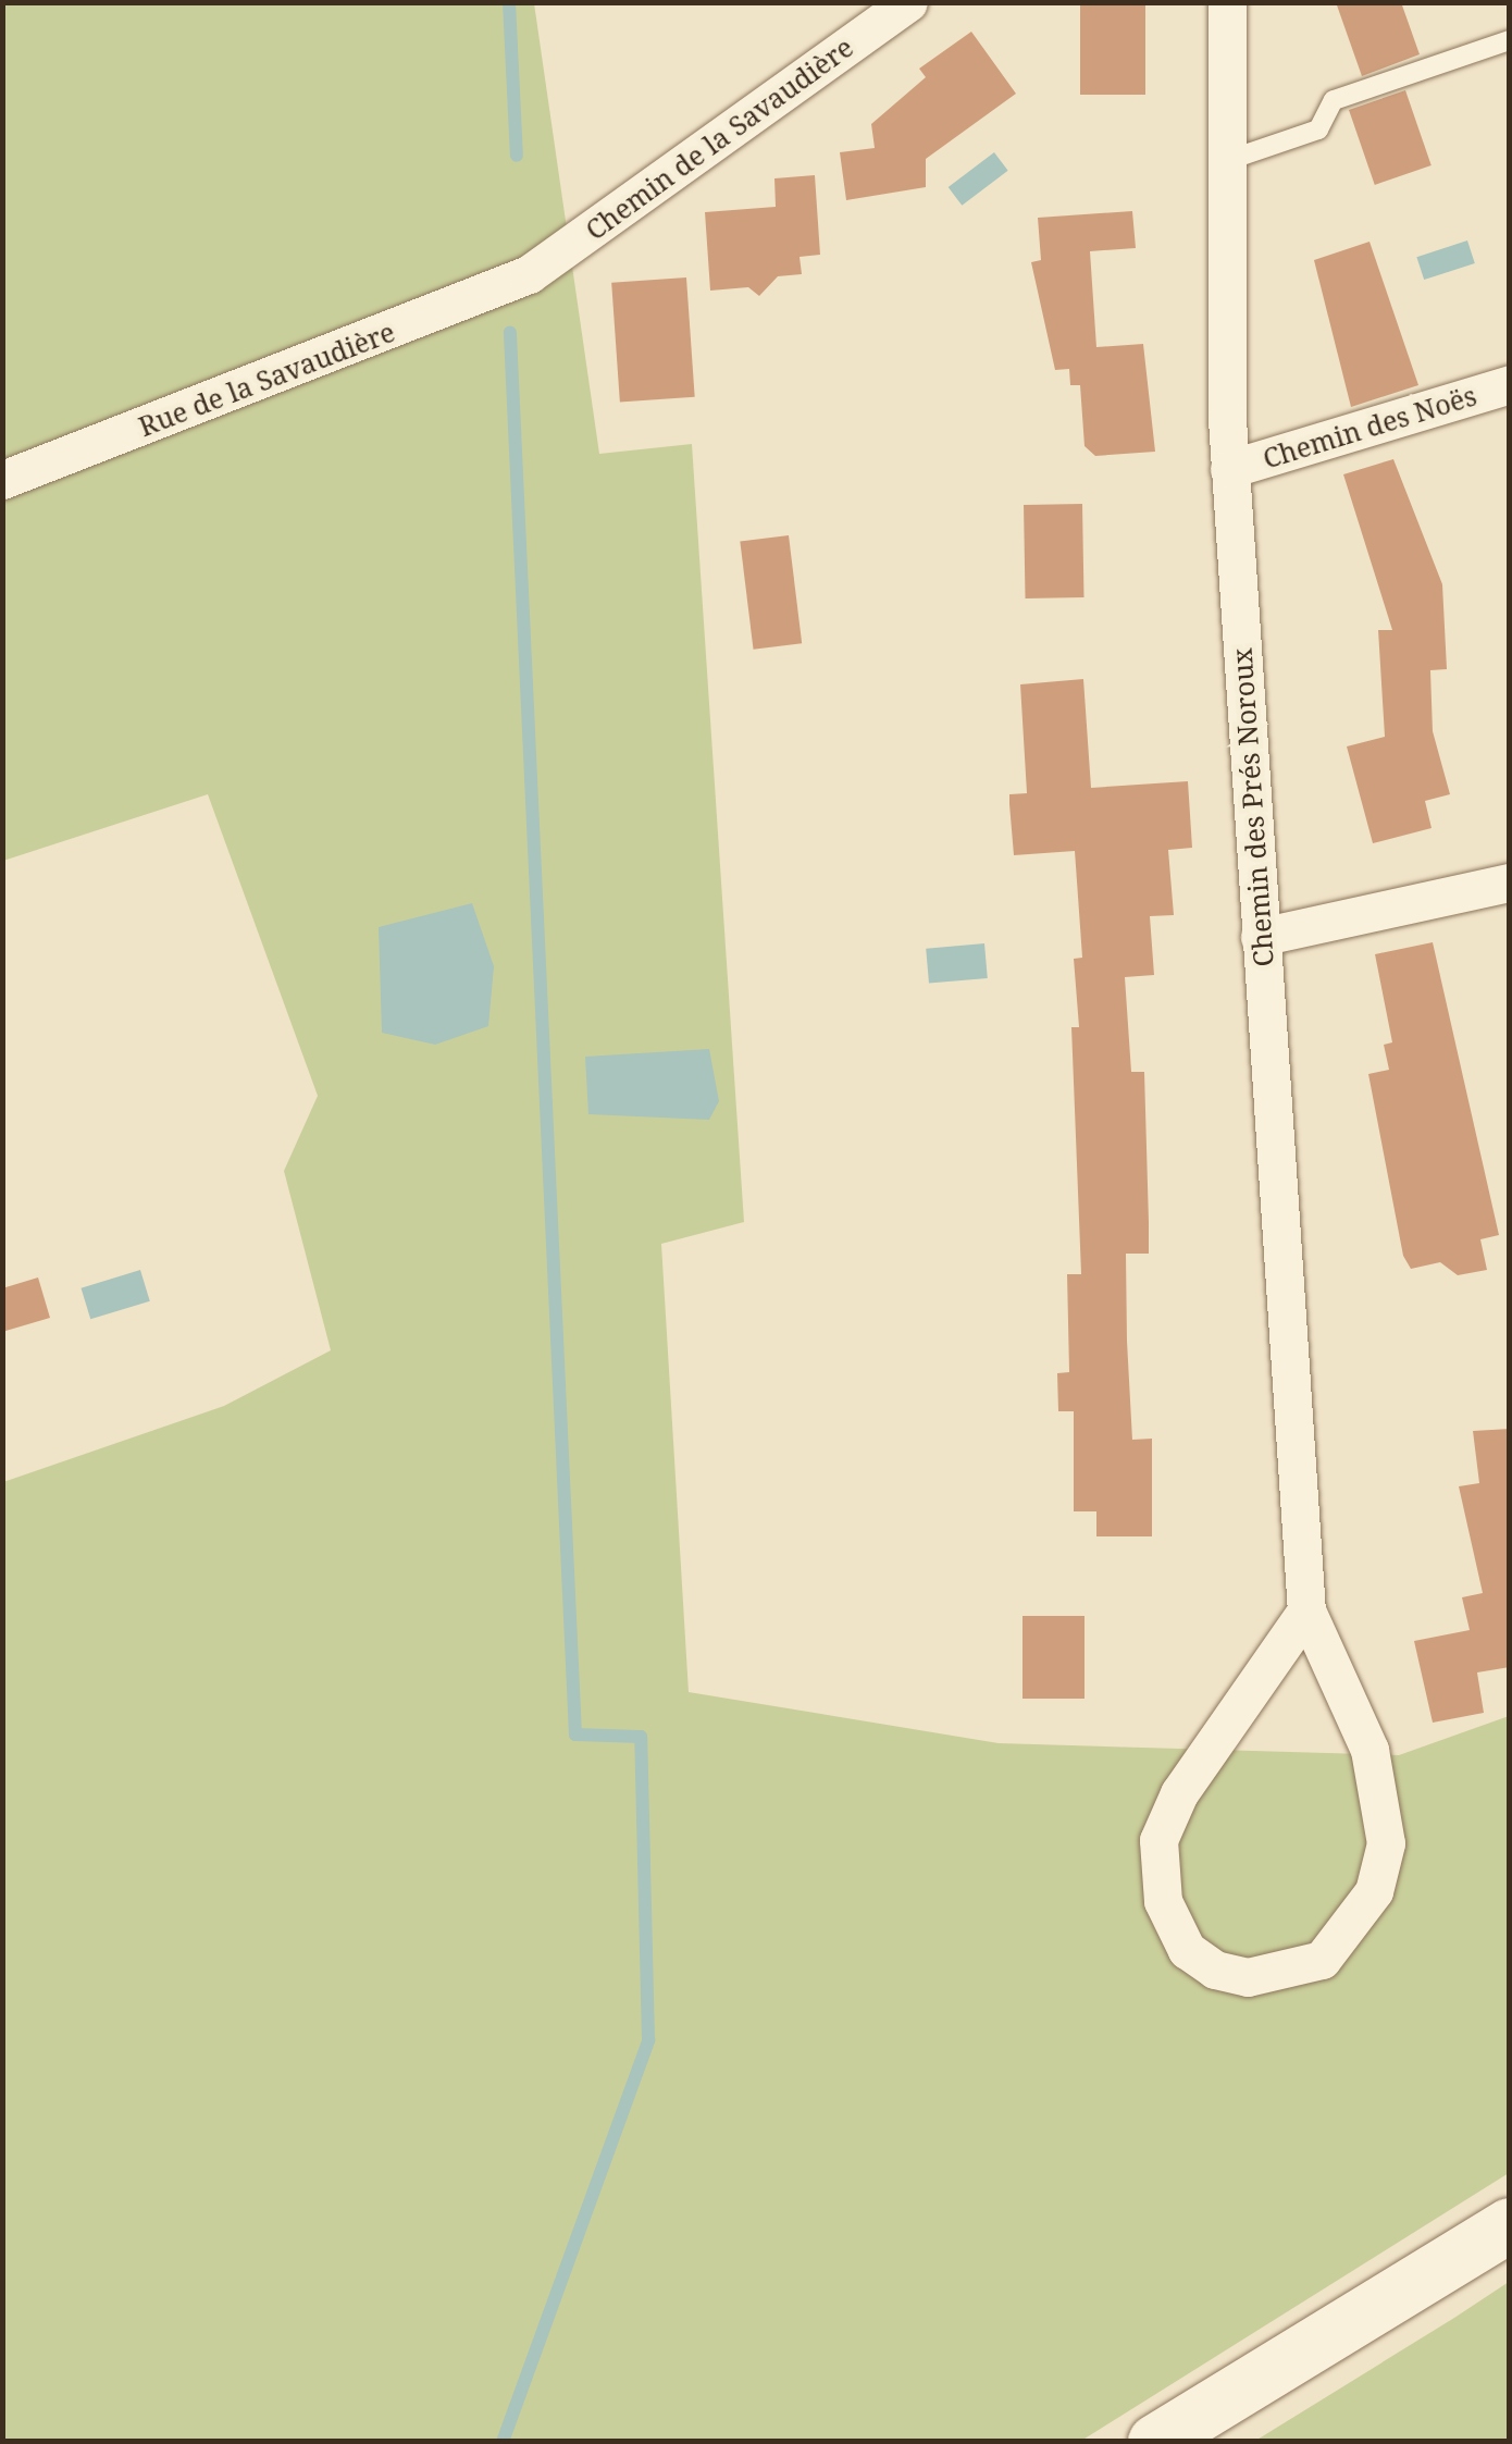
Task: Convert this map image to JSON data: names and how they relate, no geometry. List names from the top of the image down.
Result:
{
  "streets": {
    "street": [
      "Chemin de la Savaudière",
      "Rue de la Savaudière",
      "Chemin des Noës",
      "Chemin des Prés Noroux"
    ]
  },
  "crossings": [
    ["Chemin de la Savaudière", "Rue de la Savaudière"],
    ["Chemin des Noës", "Chemin des Prés Noroux"]
  ]
}
